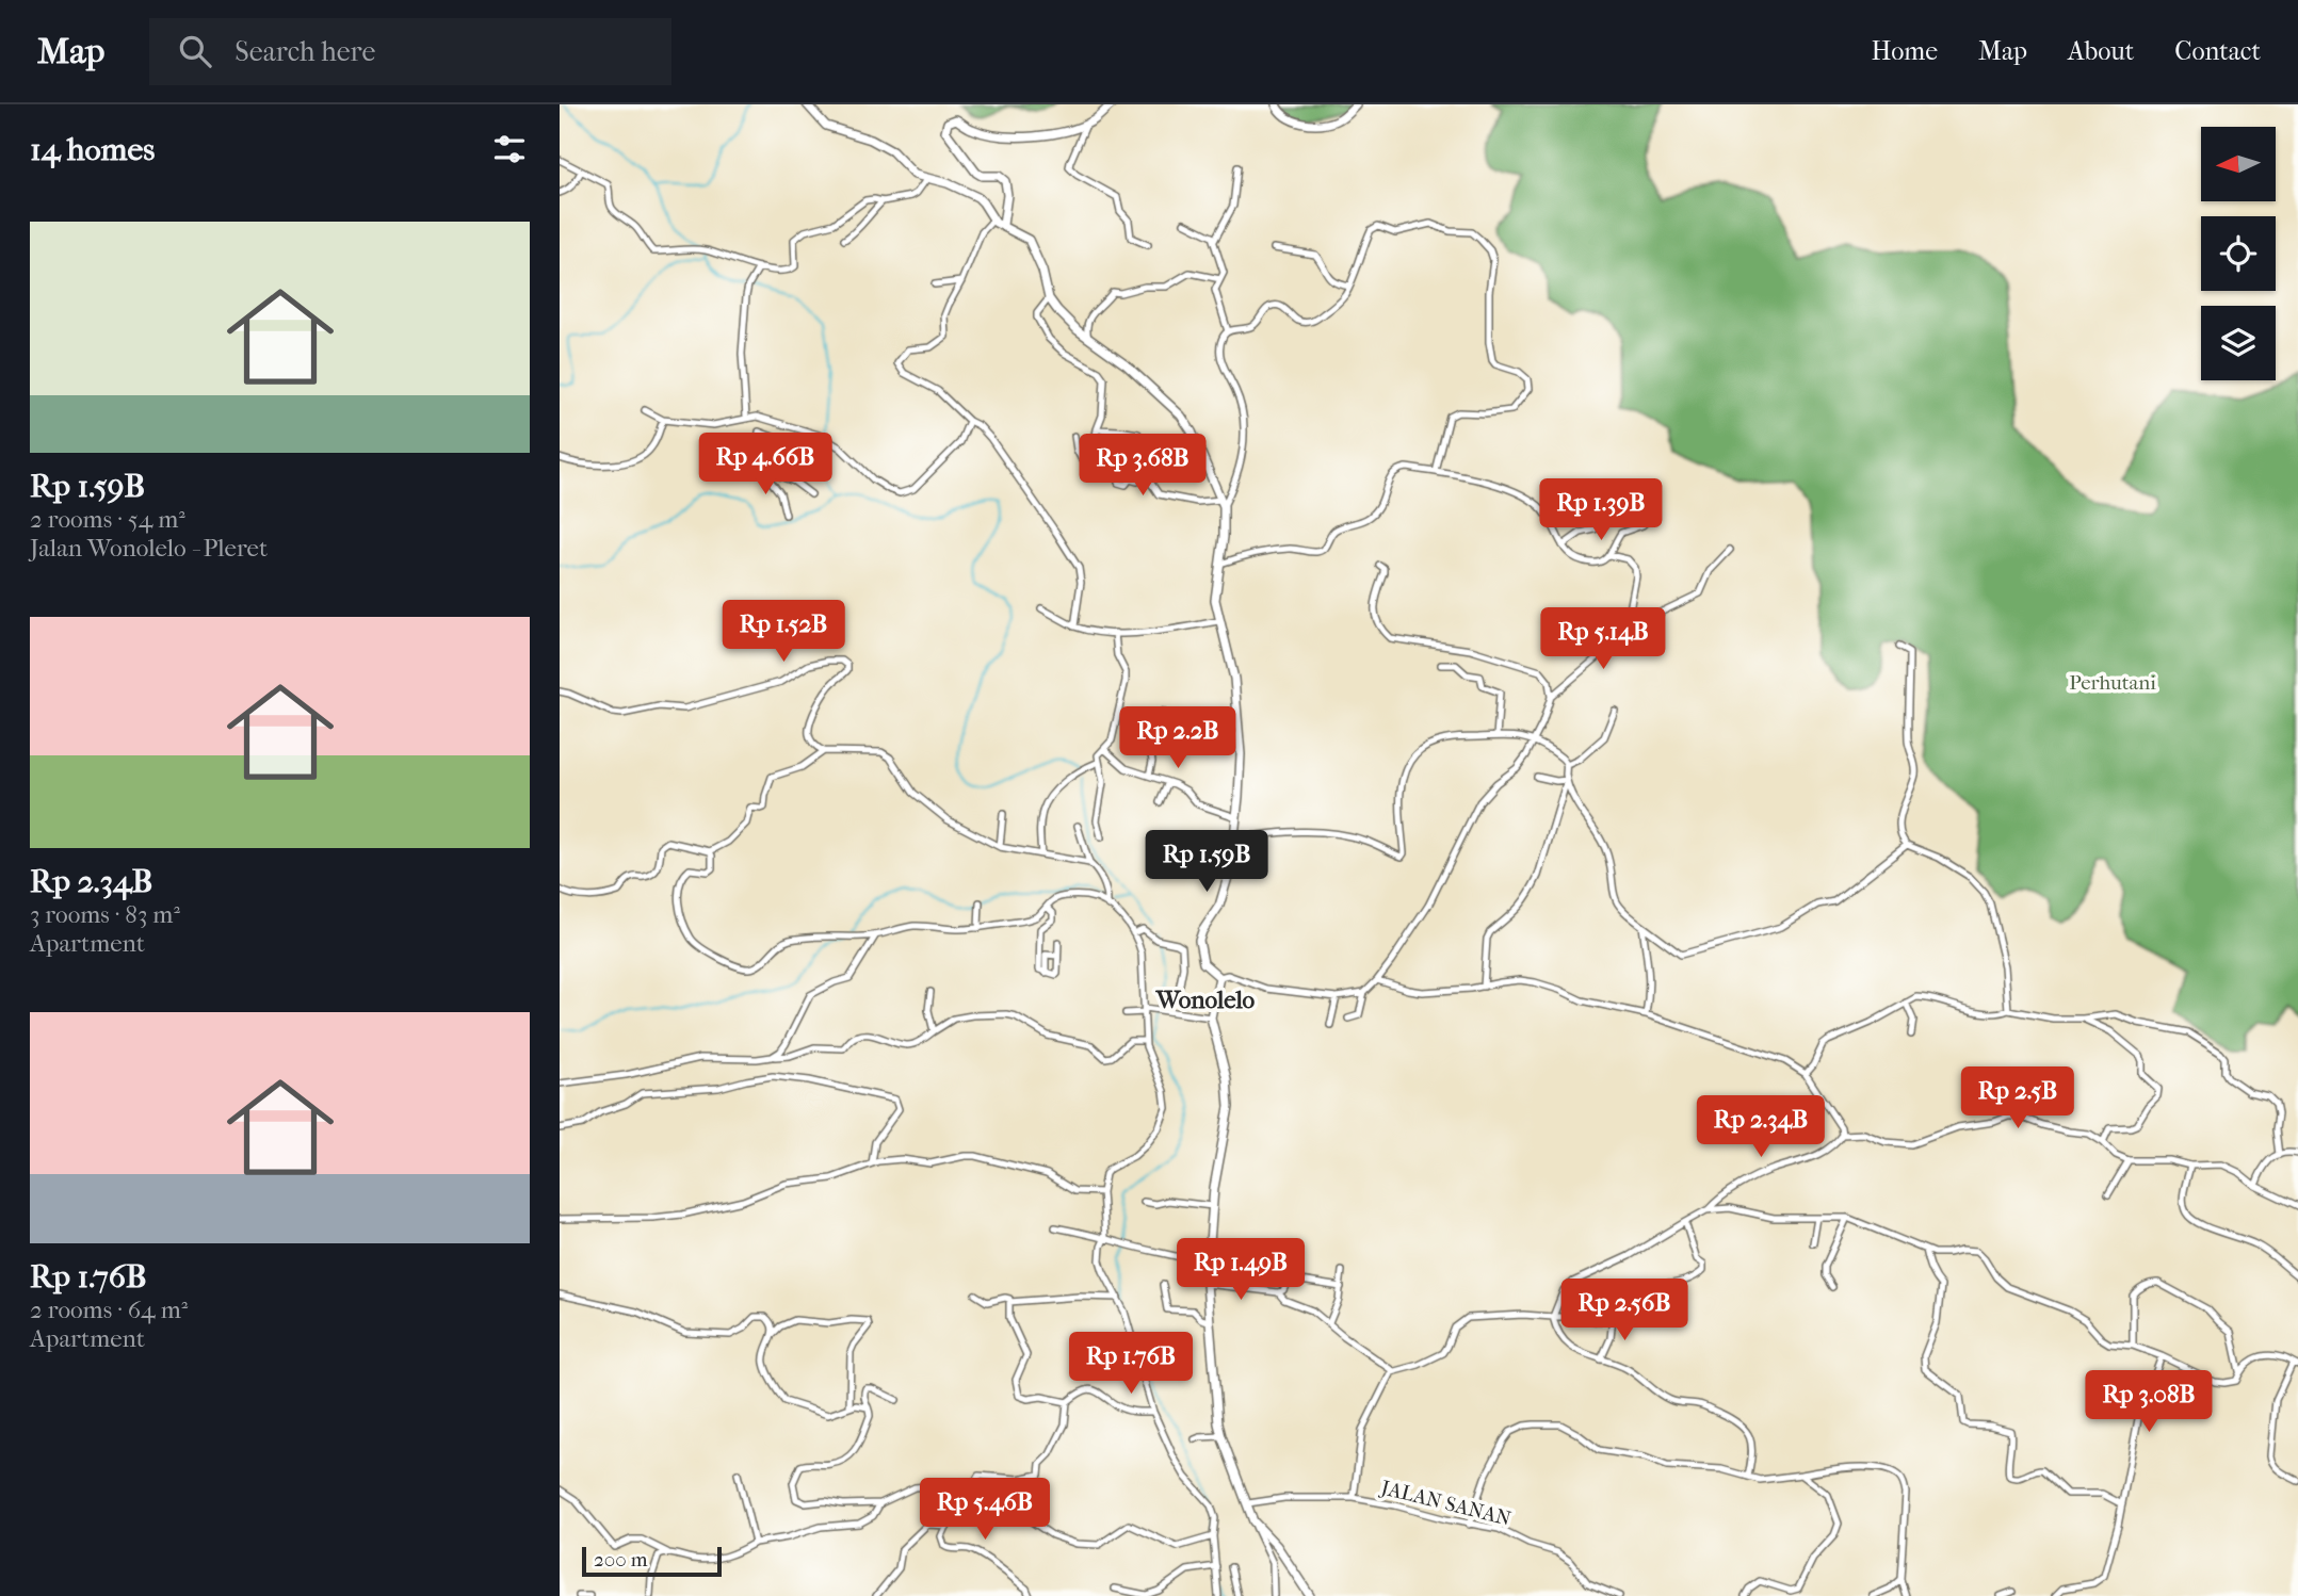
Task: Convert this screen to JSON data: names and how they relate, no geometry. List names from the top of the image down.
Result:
{
  "streets": {
    "street": ["JALAN SANAN"]
  },
  "districts": ["Wonolelo"],
  "parks": ["Perhutani"],
  "scale_bar": "200 m",
  "north": "left",
  "page": {
    "header": "Map",
    "search": "Search here",
    "nav": [
      "Home",
      "Map",
      "About",
      "Contact"
    ],
    "heading": "14 homes",
    "list": [
      {
        "name": "Rp 1.59B",
        "note": "2 rooms · 54 m² · Jalan Wonolelo - Pleret"
      },
      {
        "name": "Rp 2.34B",
        "note": "3 rooms · 83 m² · Apartment"
      },
      {
        "name": "Rp 1.76B",
        "note": "2 rooms · 64 m² · Apartment"
      }
    ],
    "price": [
      "Rp 4.66B",
      "Rp 3.68B",
      "Rp 1.39B",
      "Rp 1.52B",
      "Rp 5.14B",
      "Rp 2.2B",
      "Rp 1.59B",
      "Rp 2.5B",
      "Rp 2.34B",
      "Rp 1.49B",
      "Rp 2.56B",
      "Rp 1.76B",
      "Rp 3.08B",
      "Rp 5.46B"
    ],
    "scale": "200 m"
  }
}
